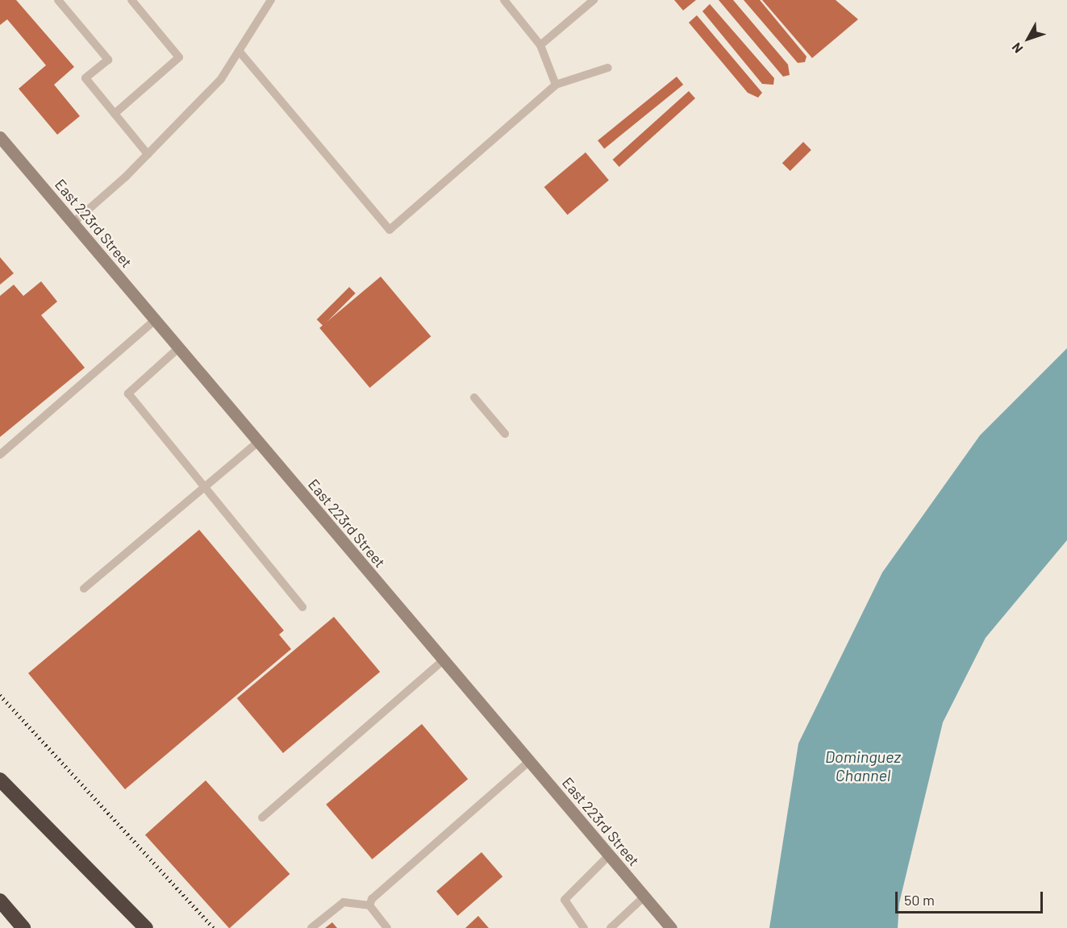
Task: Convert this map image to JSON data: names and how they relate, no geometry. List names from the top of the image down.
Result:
{
  "streets": {
    "main road": ["East 223rd Street"]
  },
  "water": ["Dominguez Channel"],
  "scale_bar": "50 m",
  "north": "bottom left"
}
